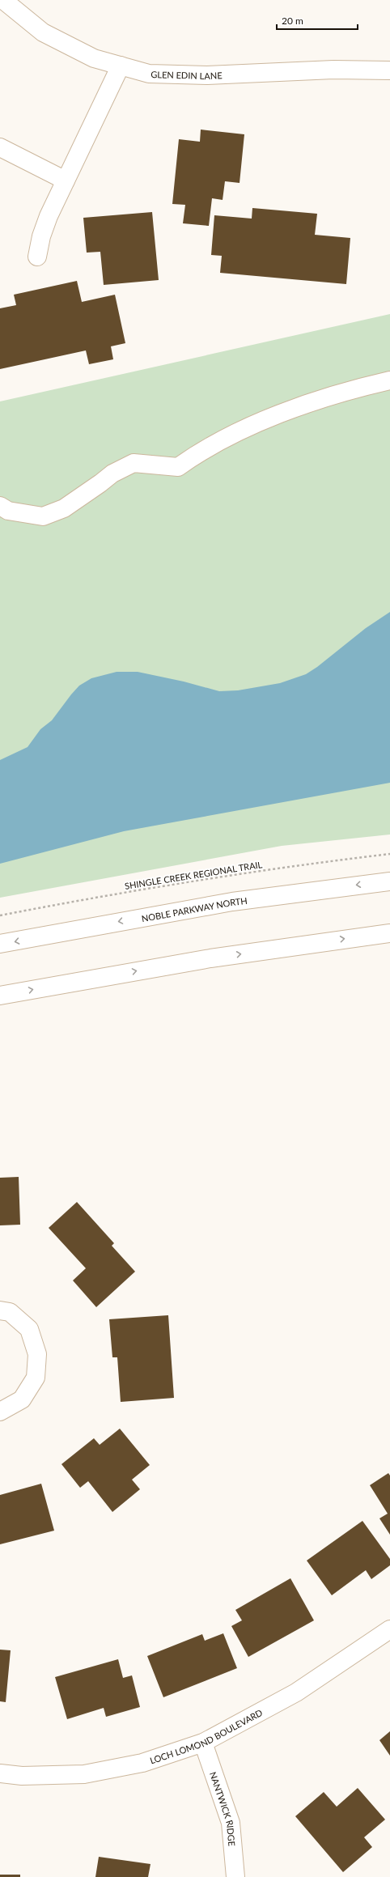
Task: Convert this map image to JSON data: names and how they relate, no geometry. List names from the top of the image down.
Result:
{
  "streets": {
    "street": [
      "GLEN EDIN LANE",
      "NOBLE PARKWAY NORTH",
      "LOCH LOMOND BOULEVARD",
      "NANTWICK RIDGE"
    ],
    "path": ["SHINGLE CREEK REGIONAL TRAIL"]
  },
  "crossings": [
    ["LOCH LOMOND BOULEVARD", "NANTWICK RIDGE"]
  ],
  "scale_bar": "20 m"
}
